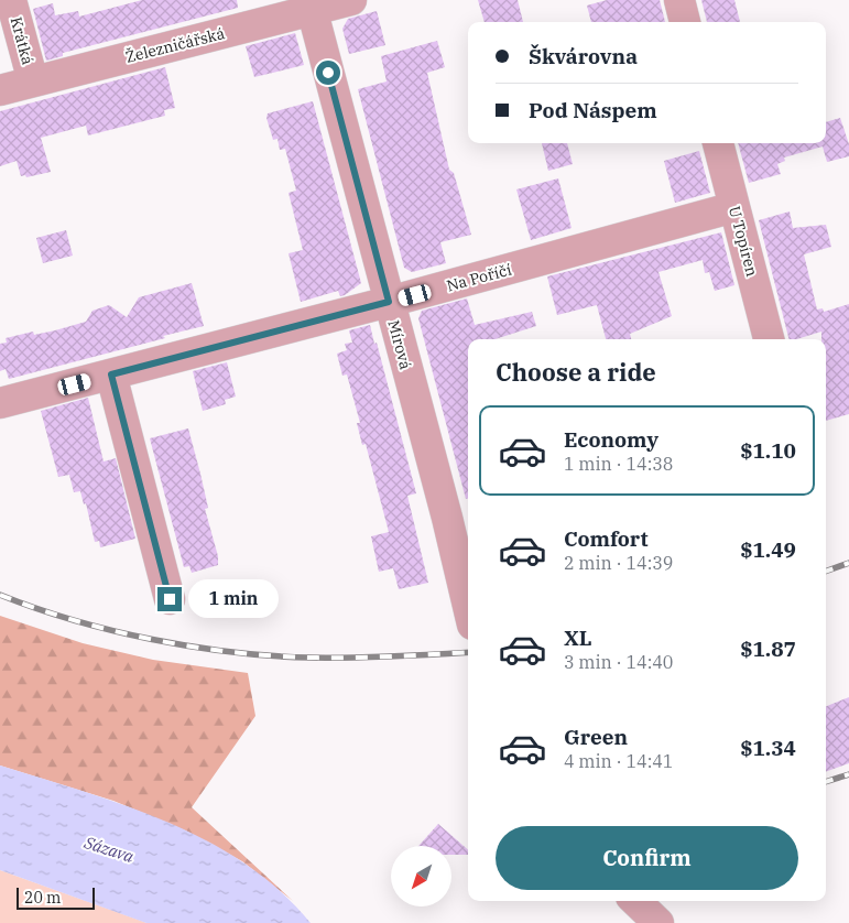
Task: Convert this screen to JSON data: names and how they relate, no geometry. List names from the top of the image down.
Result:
{
  "streets": {
    "street": [
      "Krátká",
      "Železničářská",
      "U Topíren",
      "Na Poříčí",
      "Mírová"
    ]
  },
  "crossings": [
    ["Krátká", "Železničářská"],
    ["Železničářská", "Mírová"],
    ["U Topíren", "Na Poříčí"],
    ["Na Poříčí", "Mírová"]
  ],
  "water": ["Sázava"],
  "scale_bar": "20 m",
  "north": "bottom left",
  "page": {
    "banner": ["Škvárovna", "Pod Náspem"],
    "heading": "Choose a ride",
    "list": [
      {
        "name": "Economy",
        "note": "1 min · 14:38",
        "value": "$1.10"
      },
      {
        "name": "Comfort",
        "note": "2 min · 14:39",
        "value": "$1.49"
      },
      {
        "name": "XL",
        "note": "3 min · 14:40",
        "value": "$1.87"
      },
      {
        "name": "Green",
        "note": "4 min · 14:41",
        "value": "$1.34"
      }
    ],
    "bubble": "1 min",
    "buttons": "Confirm",
    "scale": "20 m"
  }
}
